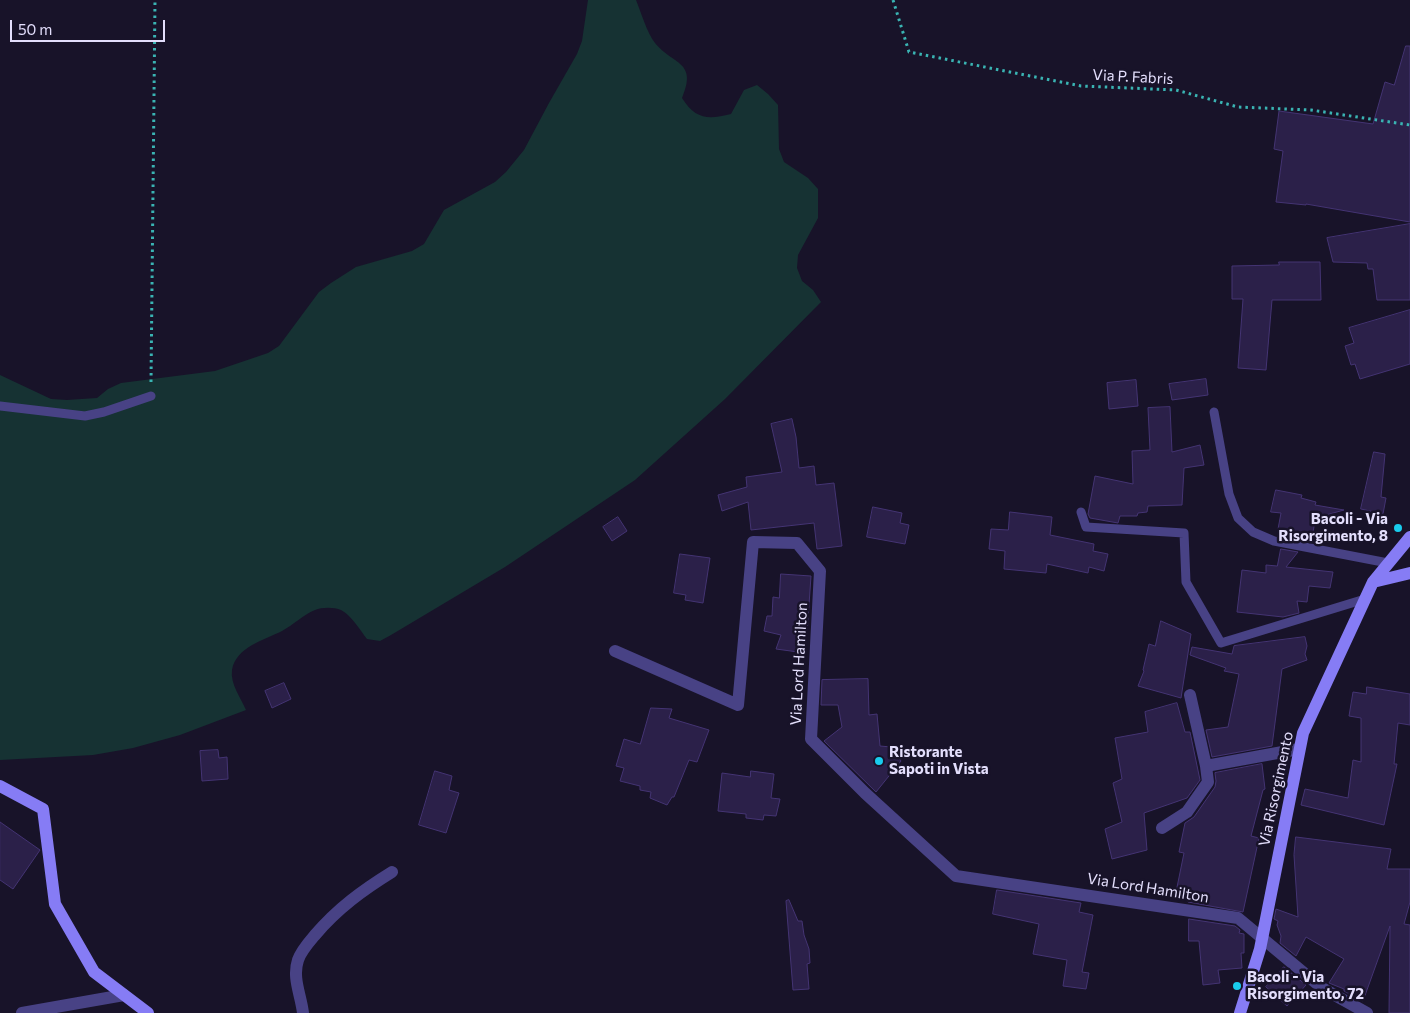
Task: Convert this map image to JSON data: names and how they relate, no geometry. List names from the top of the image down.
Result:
{
  "streets": {
    "main road": ["Via Risorgimento"],
    "street": ["Via Lord Hamilton"],
    "path": ["Via P. Fabris"]
  },
  "crossings": [
    ["Via Lord Hamilton", "Via Risorgimento"]
  ],
  "places": ["Bacoli - Via Risorgimento, 8", "Ristorante Sapoti in Vista", "Bacoli - Via Risorgimento, 72"],
  "scale_bar": "50 m"
}
